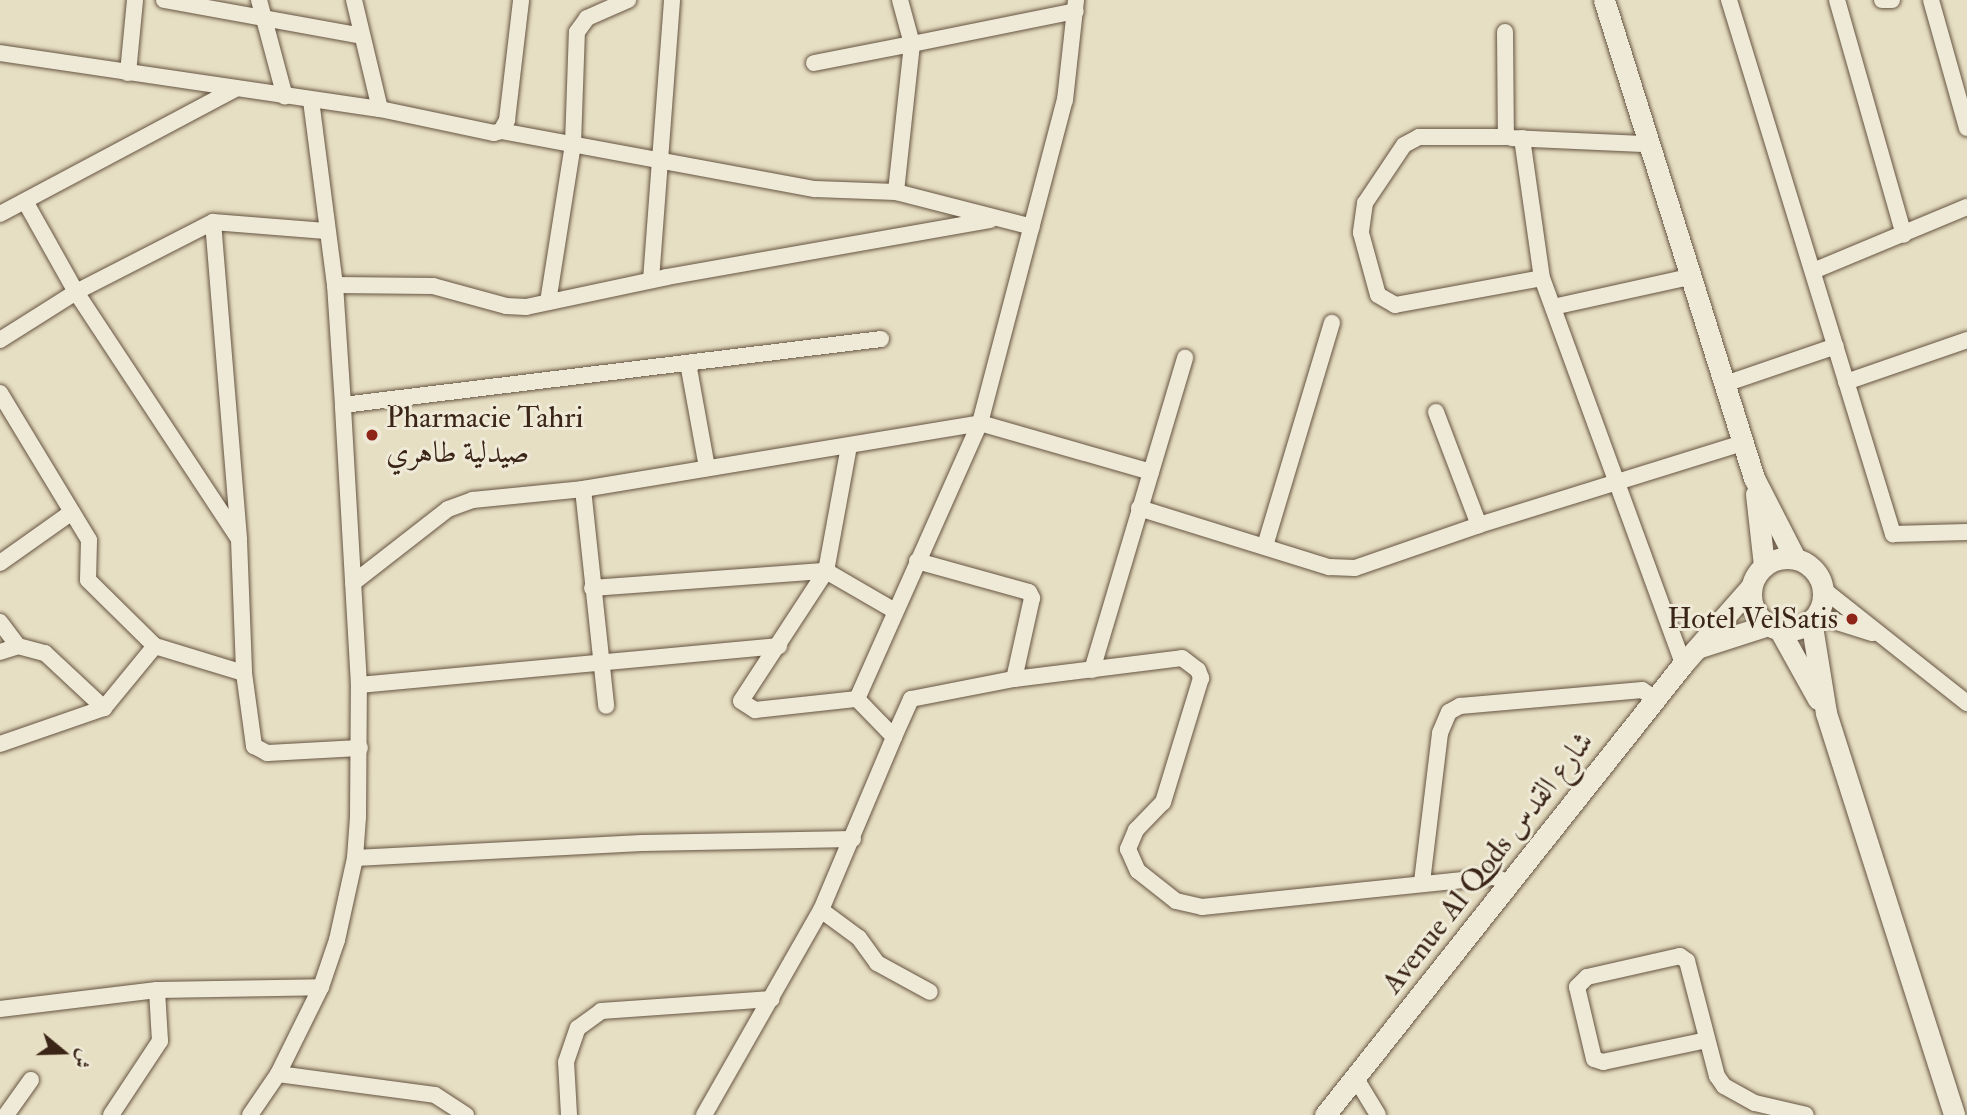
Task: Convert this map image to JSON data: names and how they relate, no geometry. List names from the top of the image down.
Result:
{
  "streets": {
    "main road": ["Avenue Al Qods شارع القدس"]
  },
  "places": ["Pharmacie Tahri صيدلية طاهري", "Hotel VelSatis"],
  "north": "right"
}
